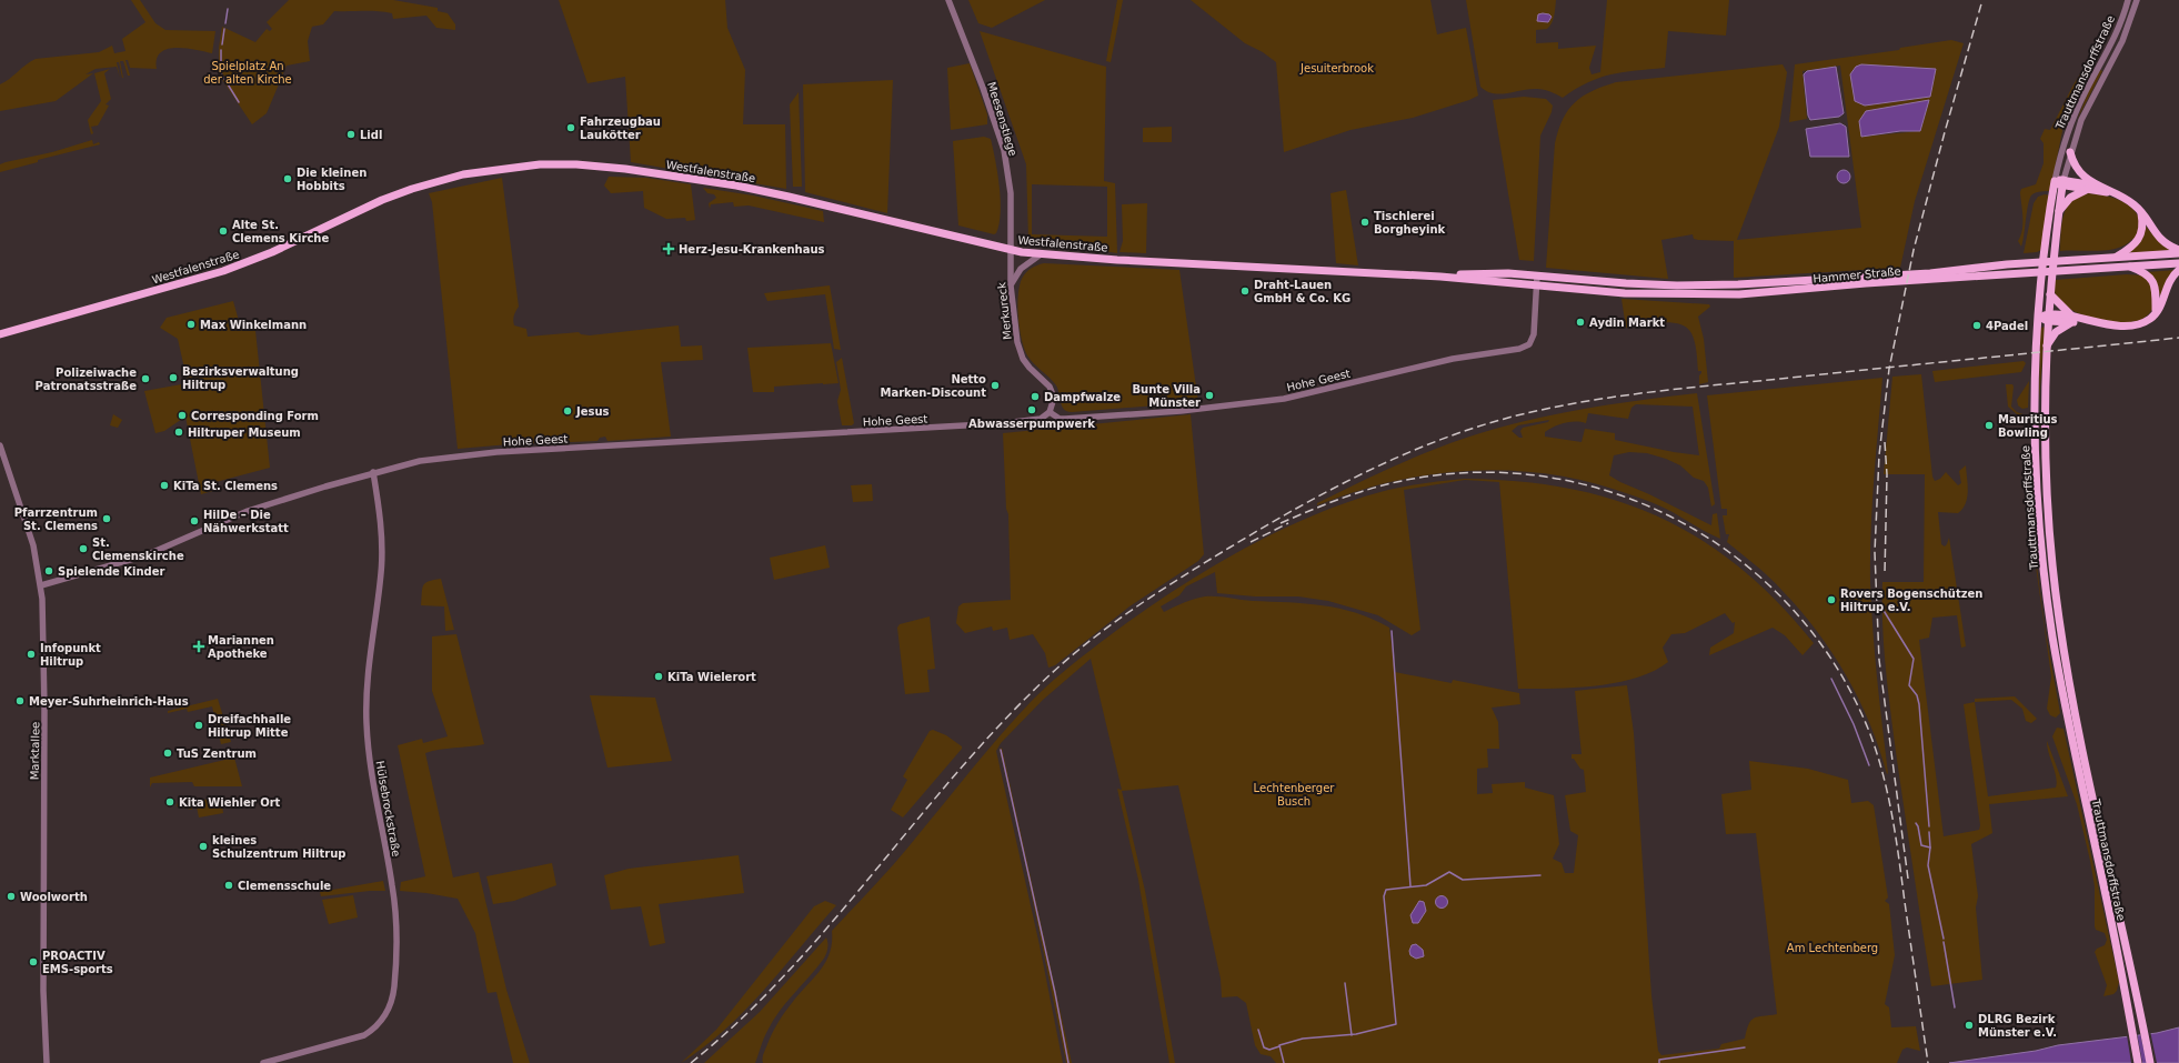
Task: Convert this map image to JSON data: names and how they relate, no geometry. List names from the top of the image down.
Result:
{
  "streets": {
    "main road": ["Trauttmansdorffstraße", "Westfalenstraße", "Hammer Straße"],
    "street": [
      "Meesenstiege",
      "Merkureck",
      "Hohe Geest",
      "Marktallee",
      "Hülsebrockstraße"
    ]
  },
  "crossings": [
    ["Meesenstiege", "Westfalenstraße"],
    ["Meesenstiege", "Merkureck"],
    ["Westfalenstraße", "Hammer Straße"],
    ["Westfalenstraße", "Merkureck"],
    ["Westfalenstraße", "Hohe Geest"],
    ["Hammer Straße", "Hohe Geest"],
    ["Merkureck", "Hohe Geest"],
    ["Hohe Geest", "Marktallee"],
    ["Hohe Geest", "Hülsebrockstraße"]
  ],
  "parks": [
    "Spielplatz An der alten Kirche",
    "Jesuiterbrook",
    "Lechtenberger Busch",
    "Am Lechtenberg"
  ],
  "places": {
    "other": [
      "Fahrzeugbau Laukötter",
      "Lidl",
      "Die kleinen Hobbits",
      "Tischlerei Borgheyink",
      "Alte St. Clemens Kirche",
      "Draht-Lauen GmbH & Co. KG",
      "Aydin Markt",
      "Max Winkelmann",
      "4Padel",
      "Bezirksverwaltung Hiltrup",
      "Polizeiwache Patronatsstraße",
      "Netto Marken-Discount",
      "Bunte Villa Münster",
      "Dampfwalze",
      "Abwasserpumpwerk",
      "Jesus",
      "Corresponding Form",
      "Mauritius Bowling",
      "Hiltruper Museum",
      "KiTa St. Clemens",
      "Pfarrzentrum St. Clemens",
      "HilDe – Die Nähwerkstatt",
      "St. Clemenskirche",
      "Spielende Kinder",
      "Rovers Bogenschützen Hiltrup e.V.",
      "Infopunkt Hiltrup",
      "KiTa Wielerort",
      "Meyer-Suhrheinrich-Haus",
      "Dreifachhalle Hiltrup Mitte",
      "TuS Zentrum",
      "Kita Wiehler Ort",
      "kleines Schulzentrum Hiltrup",
      "Clemensschule",
      "Woolworth",
      "PROACTIV EMS-sports",
      "DLRG Bezirk Münster e.V."
    ],
    "health": ["Herz-Jesu-Krankenhaus", "Mariannen Apotheke"]
  }
}
